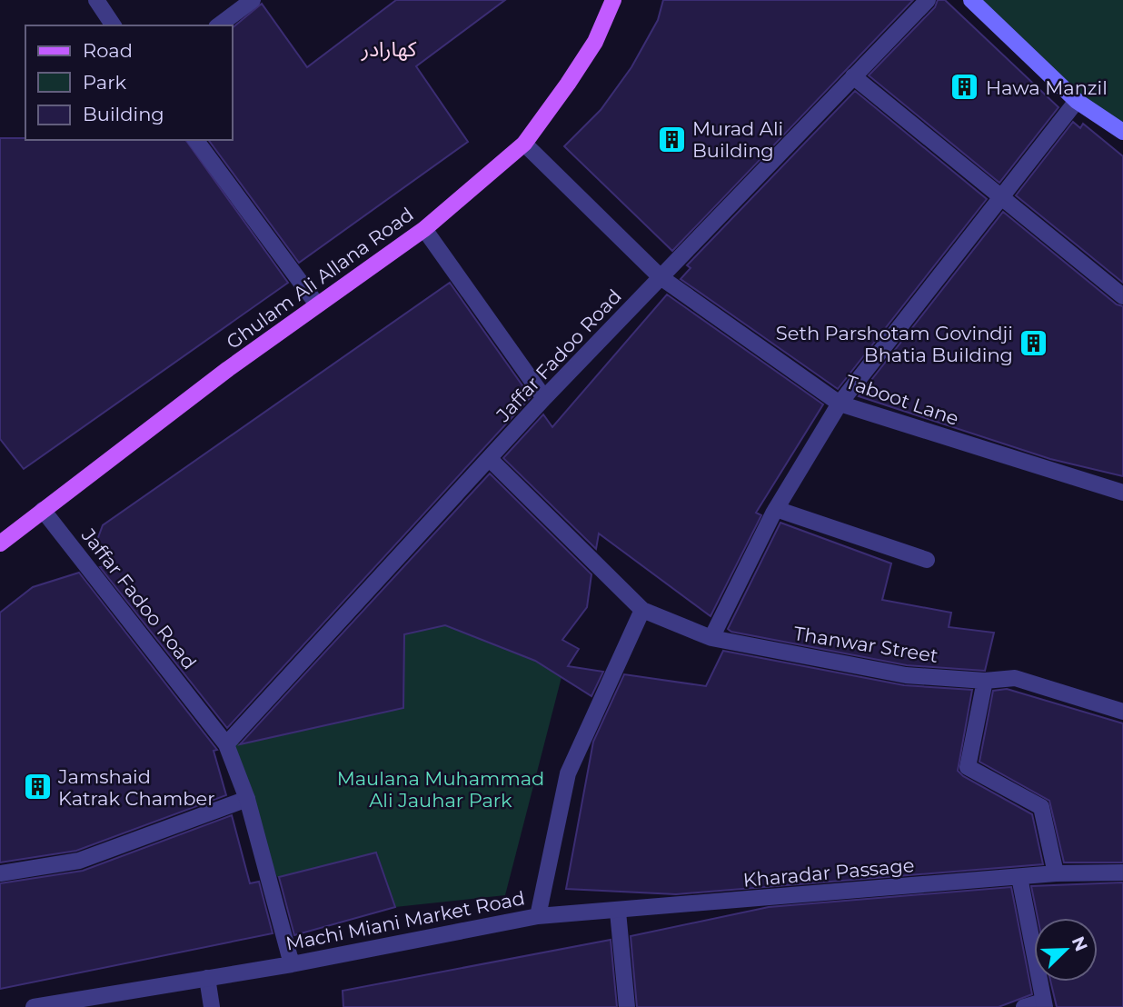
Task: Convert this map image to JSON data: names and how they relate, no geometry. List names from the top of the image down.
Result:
{
  "streets": {
    "main road": ["Ghulam Ali Allana Road"],
    "street": [
      "Jaffar Fadoo Road",
      "Taboot Lane",
      "Thanwar Street",
      "Kharadar Passage",
      "Machi Miani Market Road"
    ]
  },
  "crossings": [
    ["Ghulam Ali Allana Road", "Jaffar Fadoo Road"],
    ["Ghulam Ali Allana Road", "Taboot Lane"],
    ["Jaffar Fadoo Road", "Taboot Lane"],
    ["Jaffar Fadoo Road", "Machi Miani Market Road"],
    ["Kharadar Passage", "Machi Miani Market Road"]
  ],
  "districts": ["کھارادر"],
  "parks": ["Maulana Muhammad Ali Jauhar Park"],
  "places": {
    "building": [
      "Hawa Manzil",
      "Murad Ali Building",
      "Seth Parshotam Govindji Bhatia Building",
      "Jamshaid Katrak Chamber"
    ]
  },
  "legend": ["Road", "Park", "Building"],
  "north": "top right"
}
